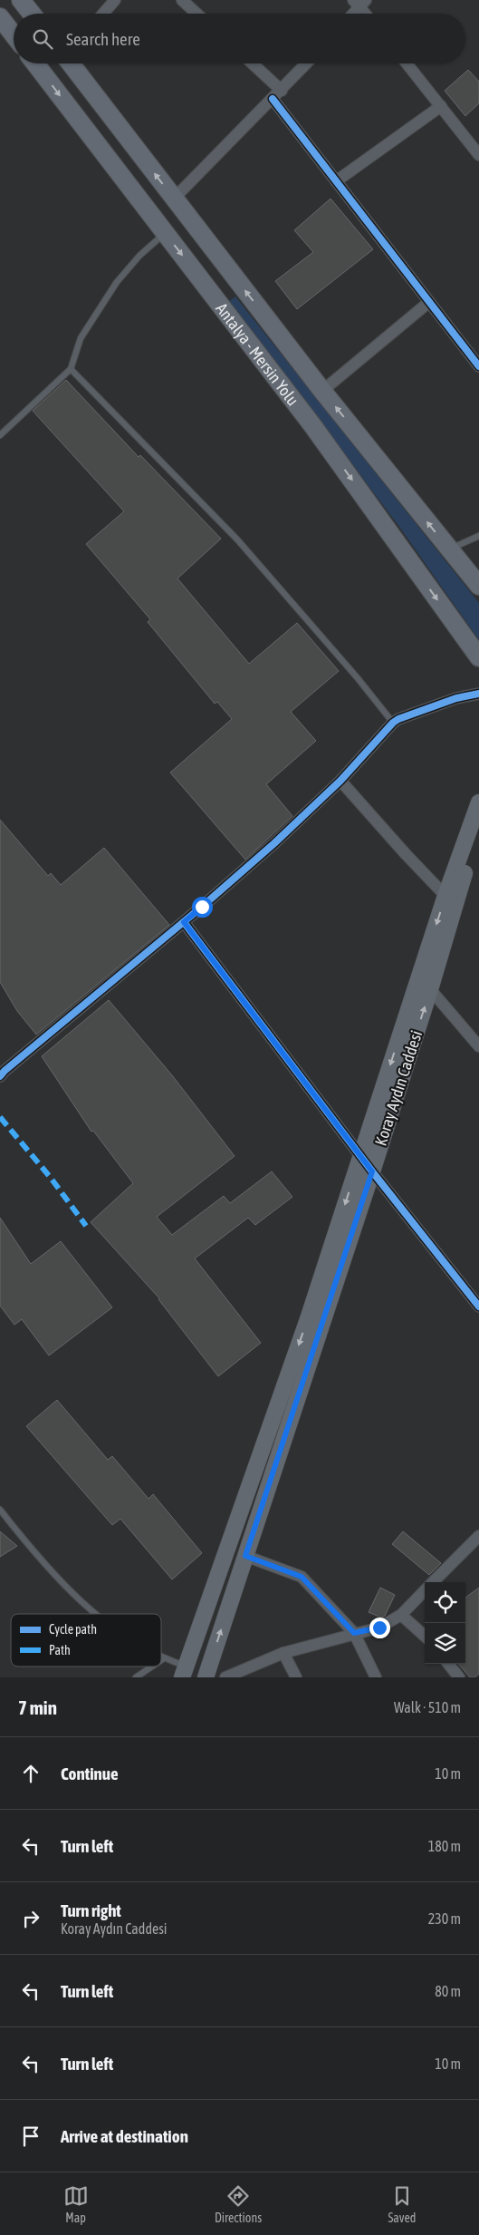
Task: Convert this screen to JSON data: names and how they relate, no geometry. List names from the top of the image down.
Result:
{
  "streets": {
    "highway": ["Antalya - Mersin Yolu"],
    "main road": ["Koray Aydın Caddesi"]
  },
  "legend": ["Cycle path", "Path"],
  "page": {
    "search": "Search here",
    "heading": ["7 min", "Walk · 510 m"],
    "list": [
      ["Continue", "10 m"],
      ["Turn left", "180 m"],
      ["Turn right", "Koray Aydın Caddesi", "230 m"],
      ["Turn left", "80 m"],
      ["Turn left", "10 m"],
      "Arrive at destination"
    ],
    "nav": ["Map", "Directions", "Saved"]
  }
}
